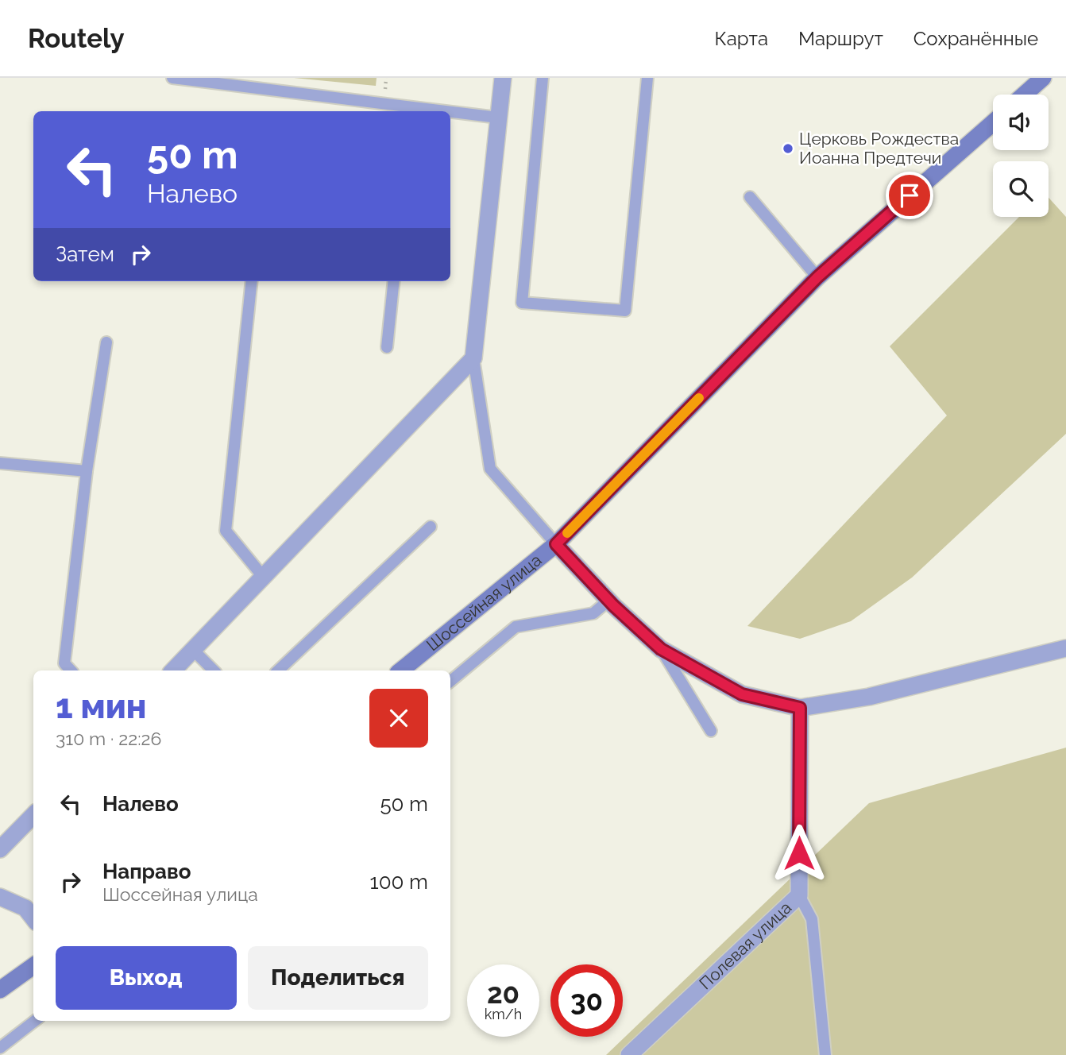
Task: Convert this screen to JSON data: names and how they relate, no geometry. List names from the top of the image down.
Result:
{
  "streets": {
    "main road": ["Шоссейная улица"],
    "street": ["Полевая улица"]
  },
  "places": ["Церковь Рождества Иоанна Предтечи"],
  "page": {
    "header": "Routely",
    "nav": ["Карта", "Маршрут", "Сохранённые"],
    "turn": ["50 m", "Налево"],
    "then": "Затем",
    "heading": ["1 мин", "310 m · 22:26"],
    "list": [
      {
        "name": "Налево",
        "value": "50 m"
      },
      {
        "name": "Направо",
        "note": "Шоссейная улица",
        "value": "100 m"
      }
    ],
    "buttons": ["Выход", "Поделиться"],
    "speed": "20 km/h",
    "limit": "30"
  }
}
